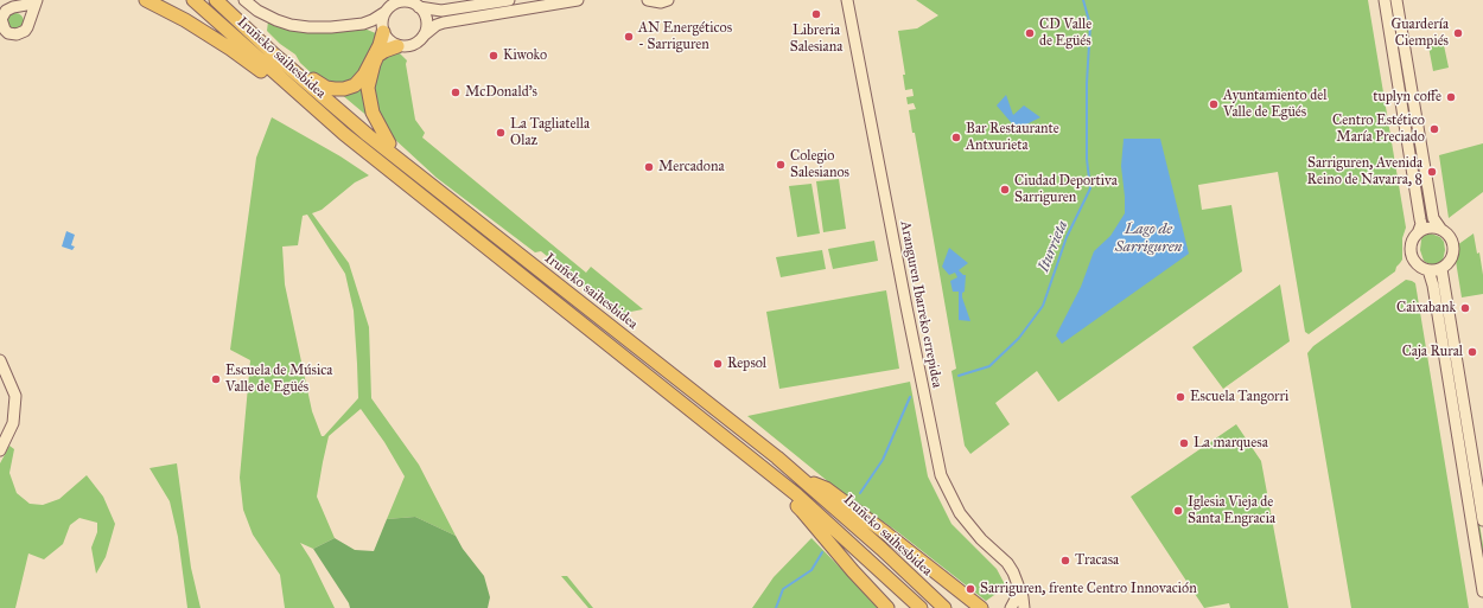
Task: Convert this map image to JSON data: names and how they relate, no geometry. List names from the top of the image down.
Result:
{
  "streets": {
    "highway": ["Iruñeko saihesbidea"],
    "street": ["Aranguren Ibarreko errepidea"]
  },
  "water": ["Lago de Sarriguren", "Iturrieta"],
  "places": [
    "Libreria Salesiana",
    "CD Valle de Egüés",
    "Guardería Ciempiés",
    "AN Energéticos - Sarriguren",
    "Kiwoko",
    "McDonald's",
    "tuplyn coffe",
    "Ayuntamiento del Valle de Egüés",
    "Centro Estético María Preciado",
    "La Tagliatella Olaz",
    "Bar Restaurante Antxurieta",
    "Colegio Salesianos",
    "Mercadona",
    "Sarriguren, Avenida Reino de Navarra, 8",
    "Ciudad Deportiva Sarriguren",
    "Caixabank",
    "Caja Rural",
    "Repsol",
    "Escuela de Música Valle de Egüés",
    "Escuela Tangorri",
    "La marquesa",
    "Iglesia Vieja de Santa Engracia",
    "Tracasa",
    "Sarriguren, frente Centro Innovación"
  ]
}
